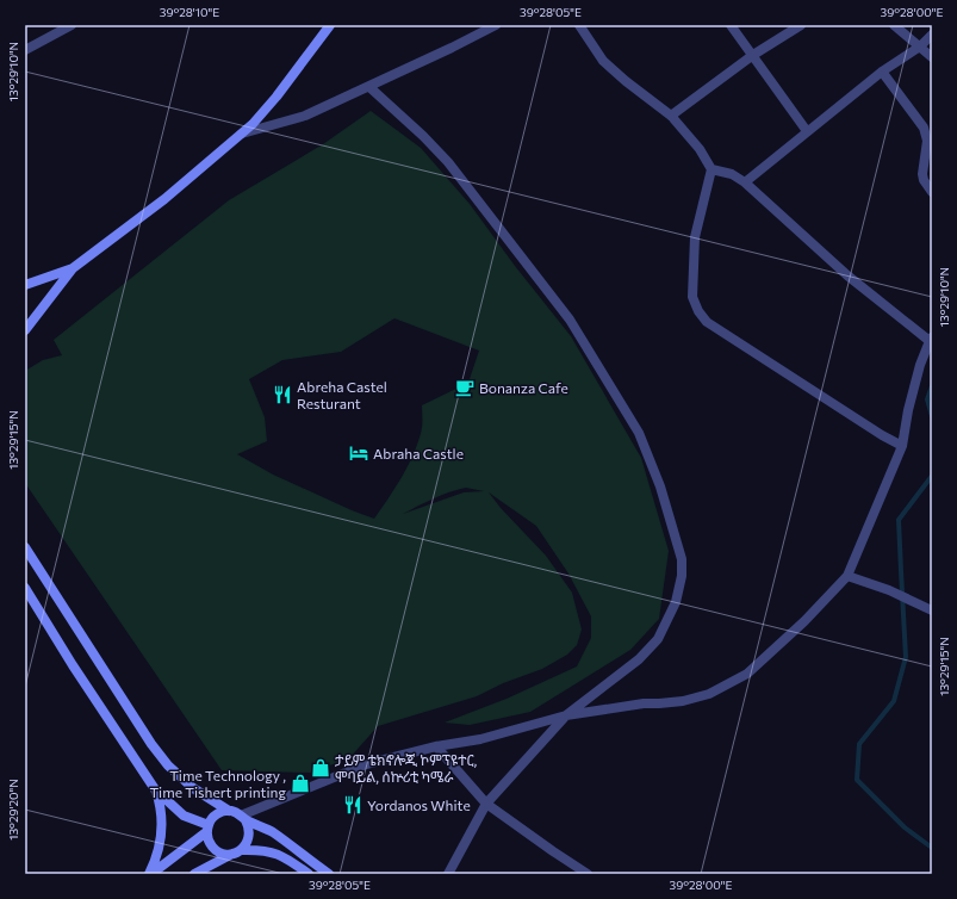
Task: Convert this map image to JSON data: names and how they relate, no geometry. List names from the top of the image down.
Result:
{
  "places": {
    "cafe": ["Bonanza Cafe"],
    "restaurant": ["Abreha Castel Resturant", "Yordanos White"],
    "hotel": ["Abraha Castle"],
    "shop": ["ታይም ቴክኖሎጂ ኮምፕዩተር, ሞባይል, ሰኵሪቲ ካሜራ", "Time Technology , Time Tishert printing"]
  },
  "coordinates": [
    "39°28'10\"E",
    "39°28'05\"E",
    "39°28'00\"E",
    "13°29'10\"N",
    "13°29'15\"N",
    "13°29'20\"N"
  ]
}
